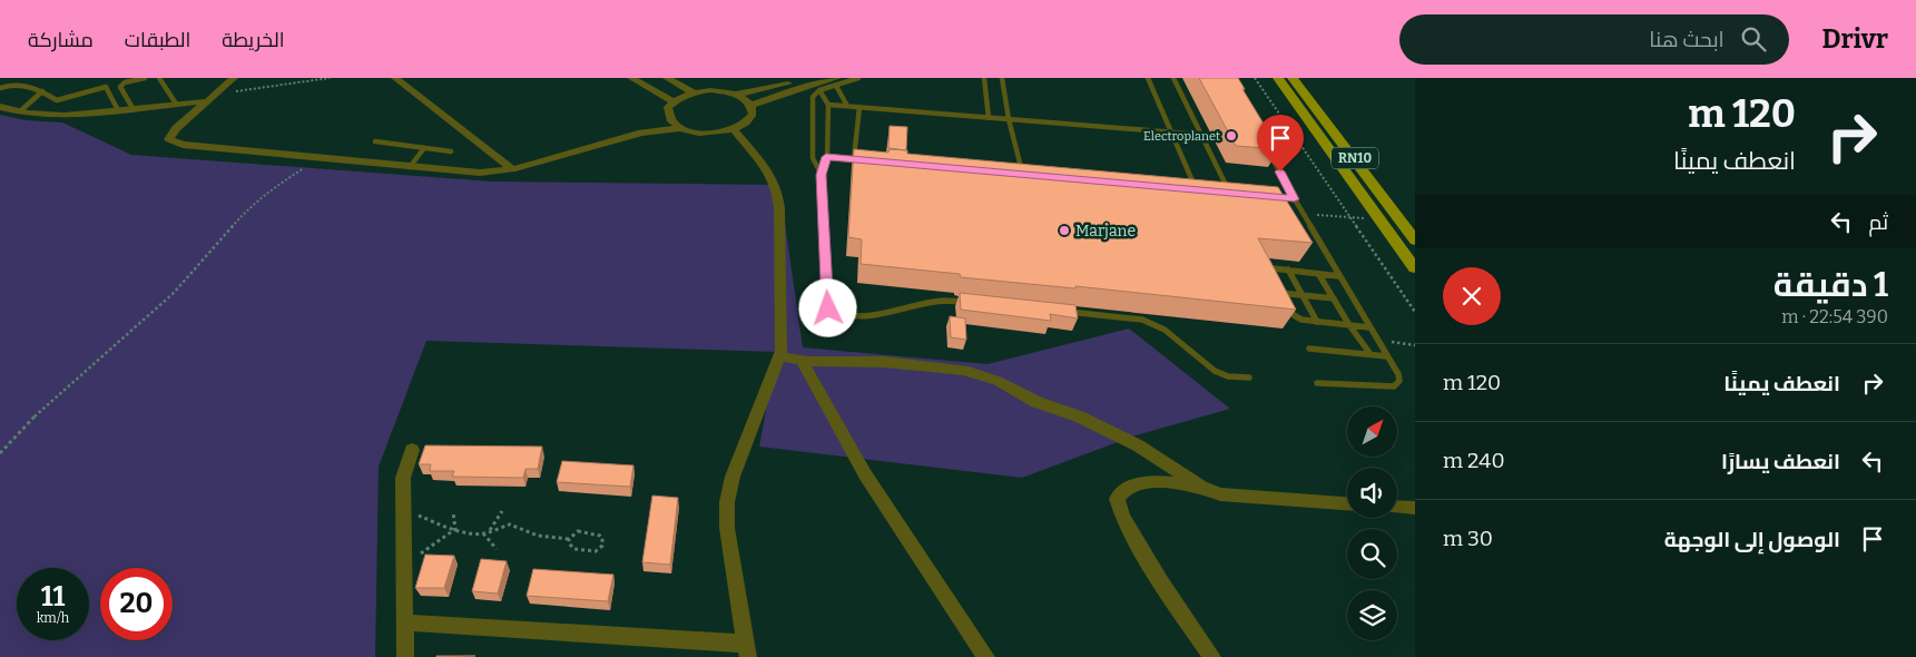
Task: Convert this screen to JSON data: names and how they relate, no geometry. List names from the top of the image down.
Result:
{
  "streets": {
    "main road": ["RN10"]
  },
  "places": ["Electroplanet", "Marjane"],
  "north": "top right",
  "page": {
    "header": "Drivr",
    "search": "ابحث هنا",
    "nav": ["الخريطة", "الطبقات", "مشاركة"],
    "turn": ["120 m", "انعطف يمينًا"],
    "then": "ثم",
    "heading": ["1 دقيقة", "390 m · 22:54"],
    "list": [
      {
        "name": "انعطف يمينًا",
        "value": "120 m"
      },
      {
        "name": "انعطف يسارًا",
        "value": "240 m"
      },
      {
        "name": "الوصول إلى الوجهة",
        "value": "30 m"
      }
    ],
    "speed": "11 km/h",
    "limit": "20"
  }
}
